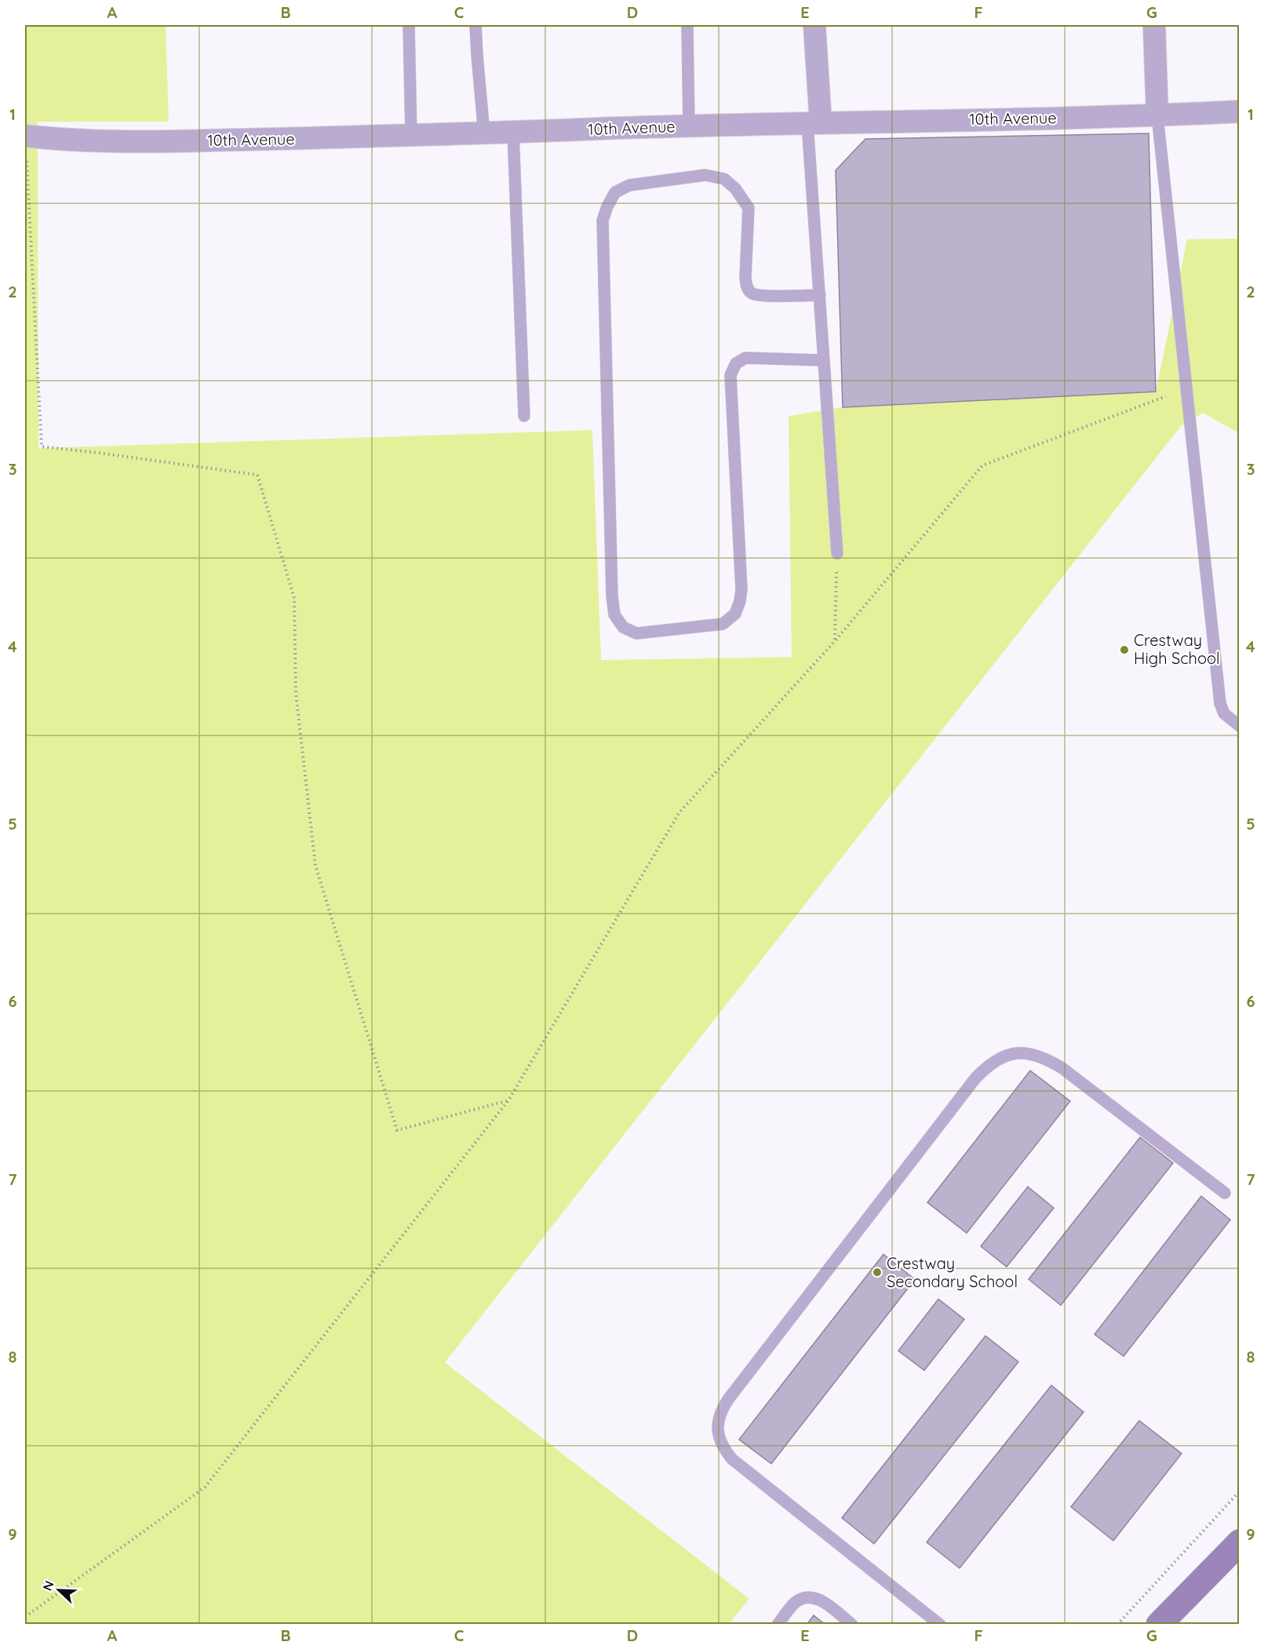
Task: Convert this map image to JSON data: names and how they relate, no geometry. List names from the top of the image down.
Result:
{
  "streets": {
    "street": ["10th Avenue"]
  },
  "places": ["Crestway High School", "Crestway Secondary School"],
  "north": "top left",
  "grid": {
    "columns": [
      "A",
      "B",
      "C",
      "D",
      "E",
      "F",
      "G"
    ],
    "rows": [
      "1",
      "2",
      "3",
      "4",
      "5",
      "6",
      "7",
      "8",
      "9"
    ]
  }
}
